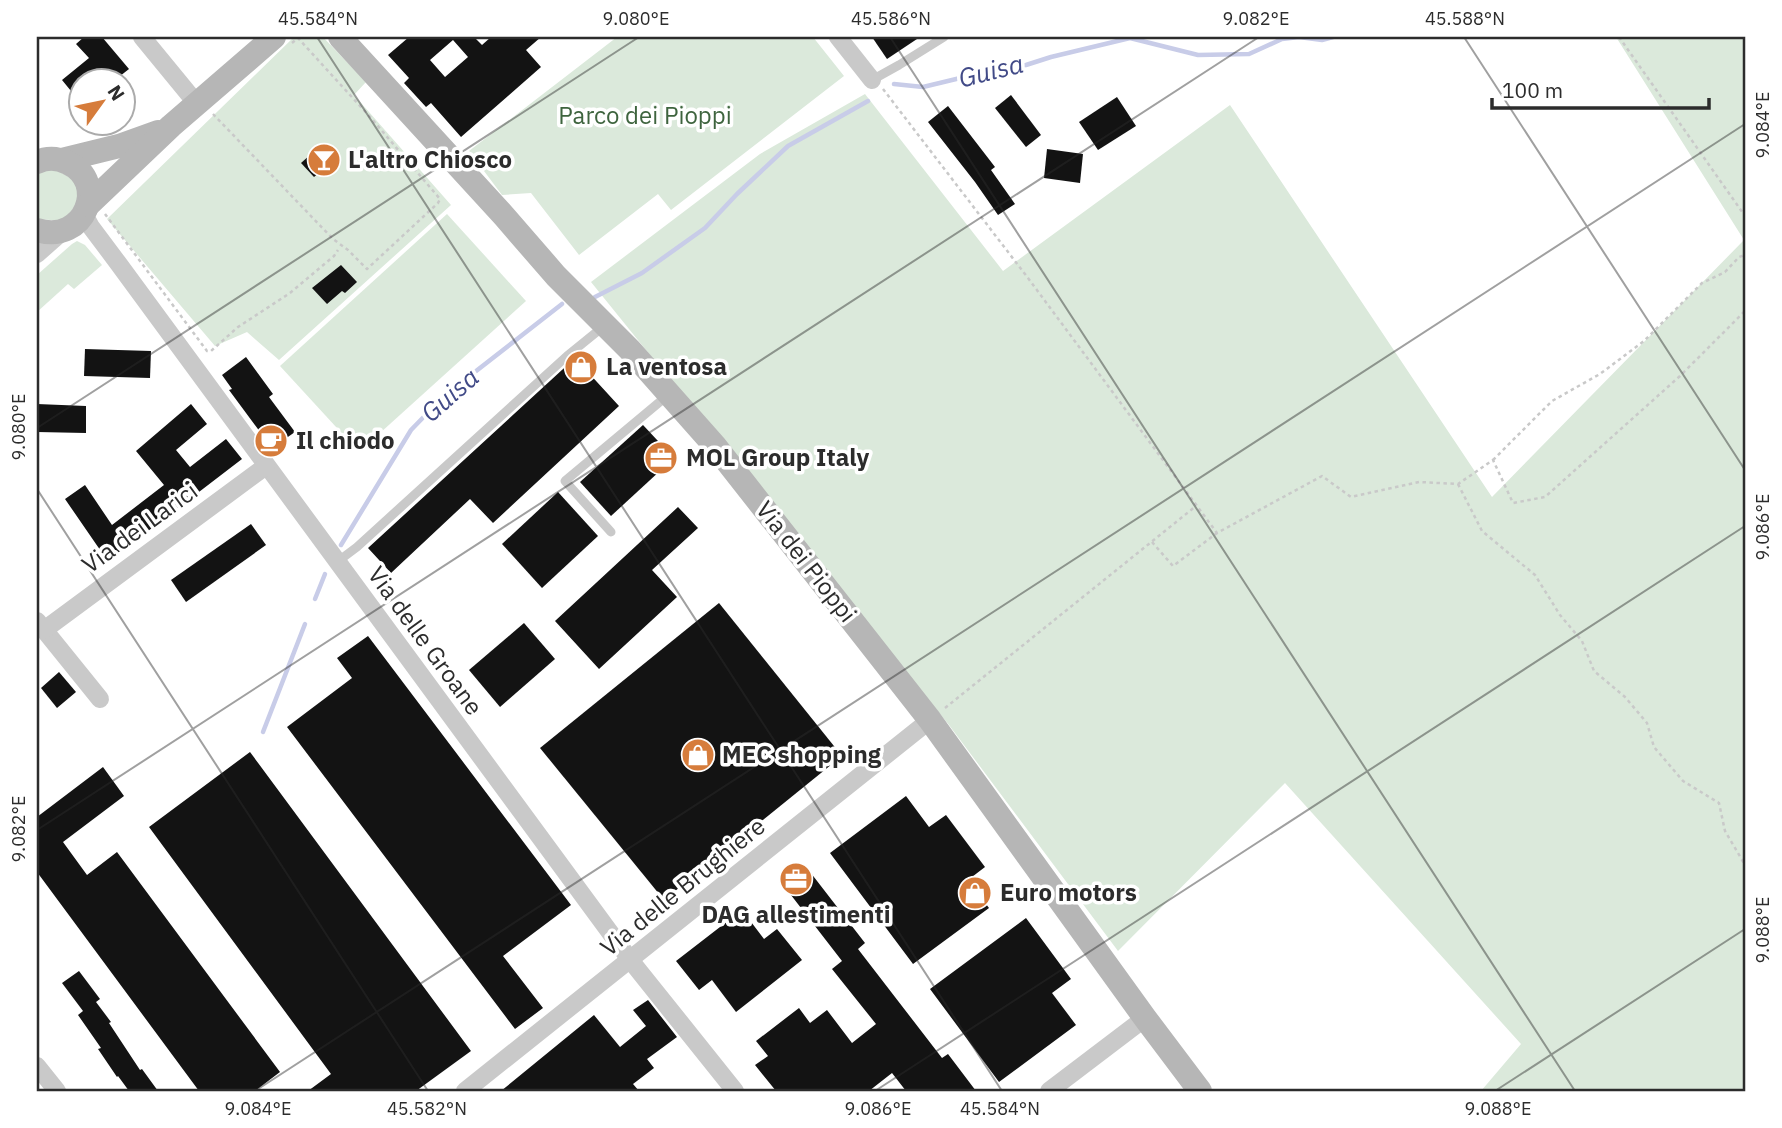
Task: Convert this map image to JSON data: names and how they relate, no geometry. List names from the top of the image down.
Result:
{
  "streets": {
    "street": [
      "Via dei Larici",
      "Via dei Pioppi",
      "Via delle Groane",
      "Via delle Brughiere"
    ]
  },
  "crossings": [
    ["Via dei Larici", "Via delle Groane"],
    ["Via dei Pioppi", "Via delle Brughiere"],
    ["Via delle Groane", "Via delle Brughiere"]
  ],
  "water": ["Guisa"],
  "parks": ["Parco dei Pioppi"],
  "places": {
    "bar": ["L'altro Chiosco"],
    "shop": ["La ventosa", "MEC shopping", "Euro motors"],
    "cafe": ["Il chiodo"],
    "office": ["MOL Group Italy", "DAG allestimenti"]
  },
  "scale_bar": "100 m",
  "north": "top right",
  "coordinates": [
    "45.584°N",
    "9.080°E",
    "45.586°N",
    "9.082°E",
    "45.588°N",
    "9.084°E",
    "9.086°E",
    "9.088°E",
    "45.582°N"
  ]
}
